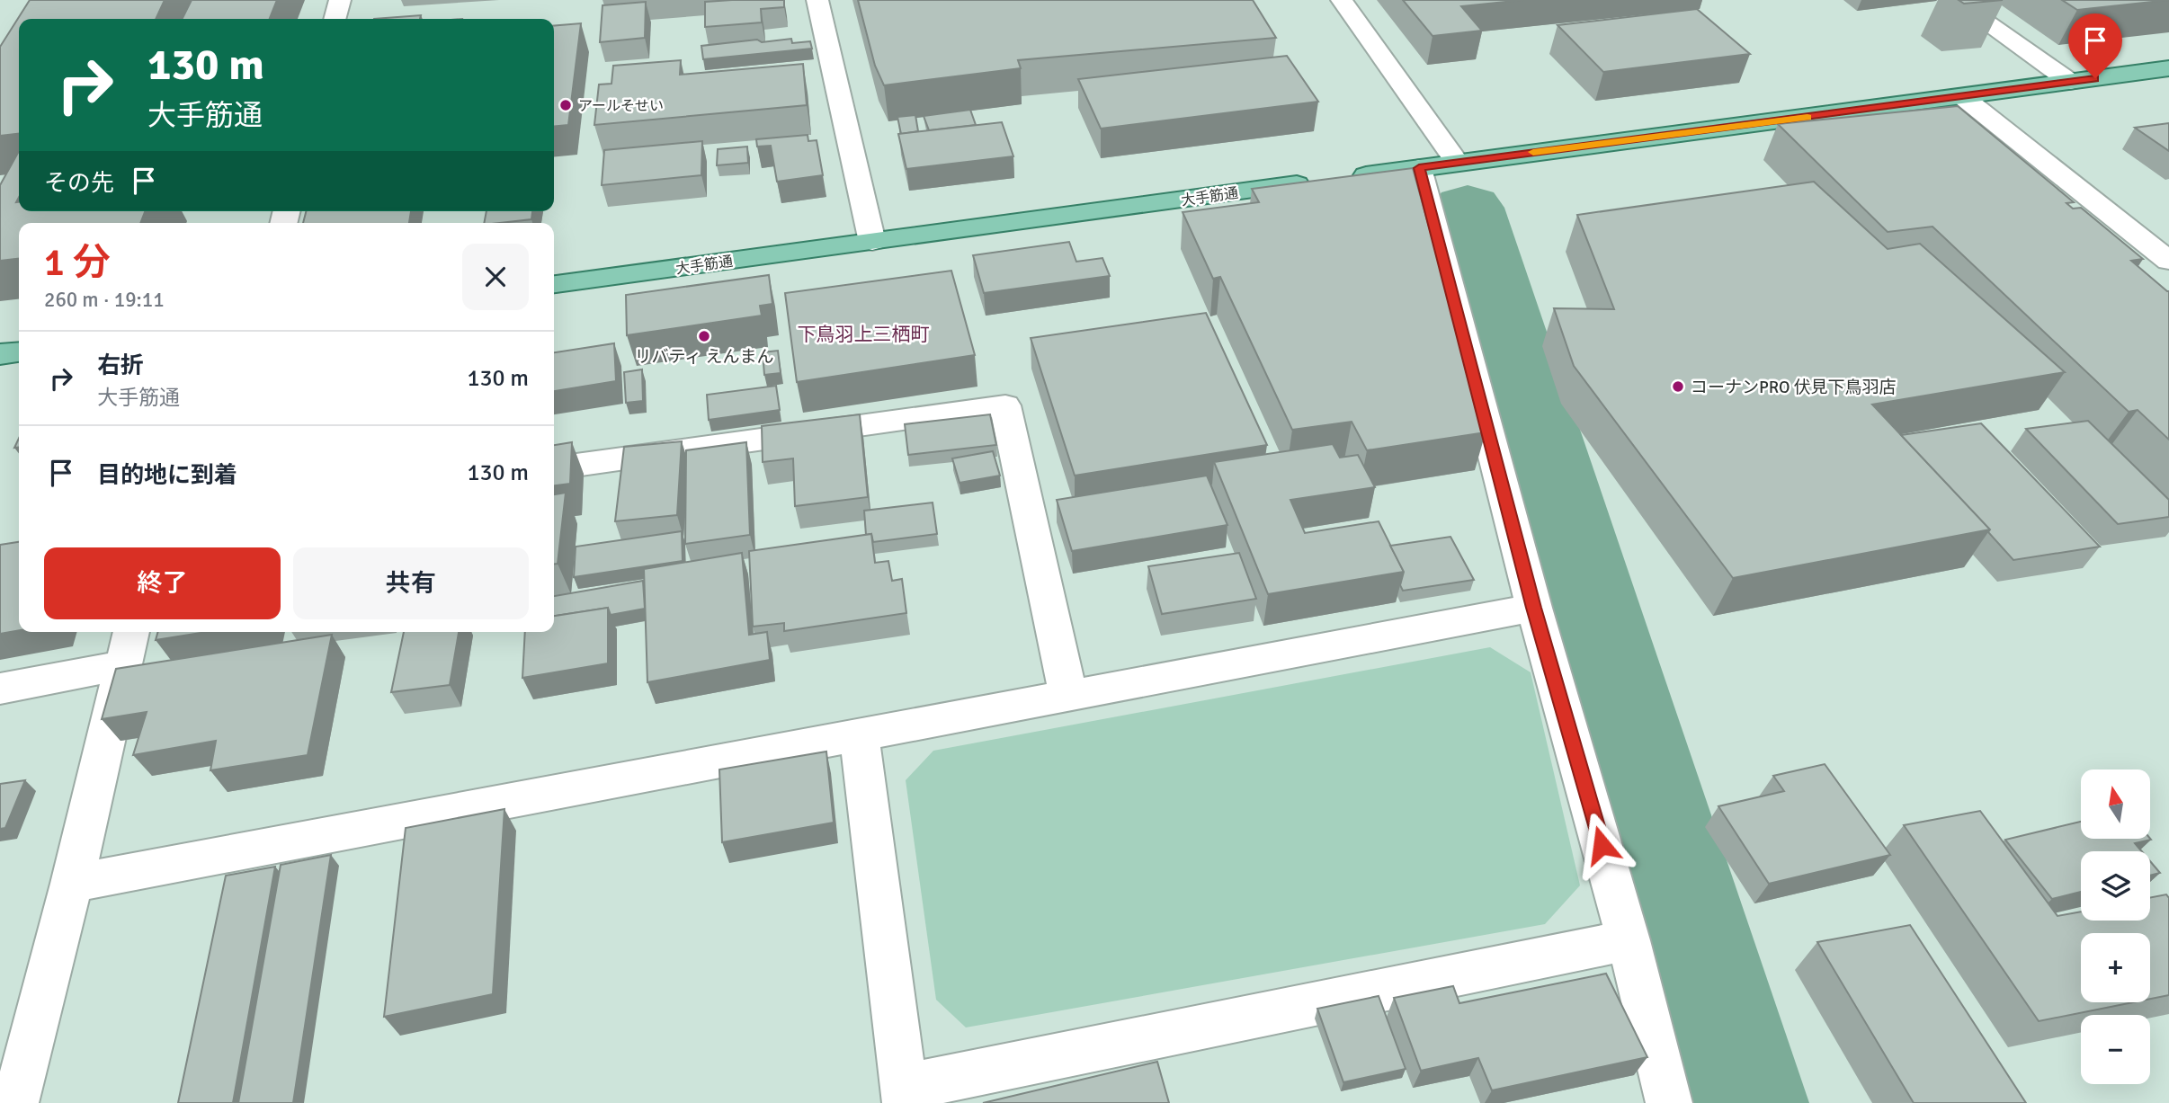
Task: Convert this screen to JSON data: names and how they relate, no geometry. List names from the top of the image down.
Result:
{
  "streets": {
    "main road": ["大手筋通"]
  },
  "districts": ["下鳥羽上三栖町"],
  "places": ["アールそせい", "リバティ えんまん", "コーナンPRO 伏見下鳥羽店"],
  "north": "top",
  "page": {
    "turn": ["130 m", "大手筋通"],
    "then": "その先",
    "heading": ["1 分", "260 m · 19:11"],
    "list": [
      {
        "name": "右折",
        "note": "大手筋通",
        "value": "130 m"
      },
      {
        "name": "目的地に到着",
        "value": "130 m"
      }
    ],
    "buttons": ["終了", "共有"],
    "map_buttons": ["+", "−"]
  }
}
